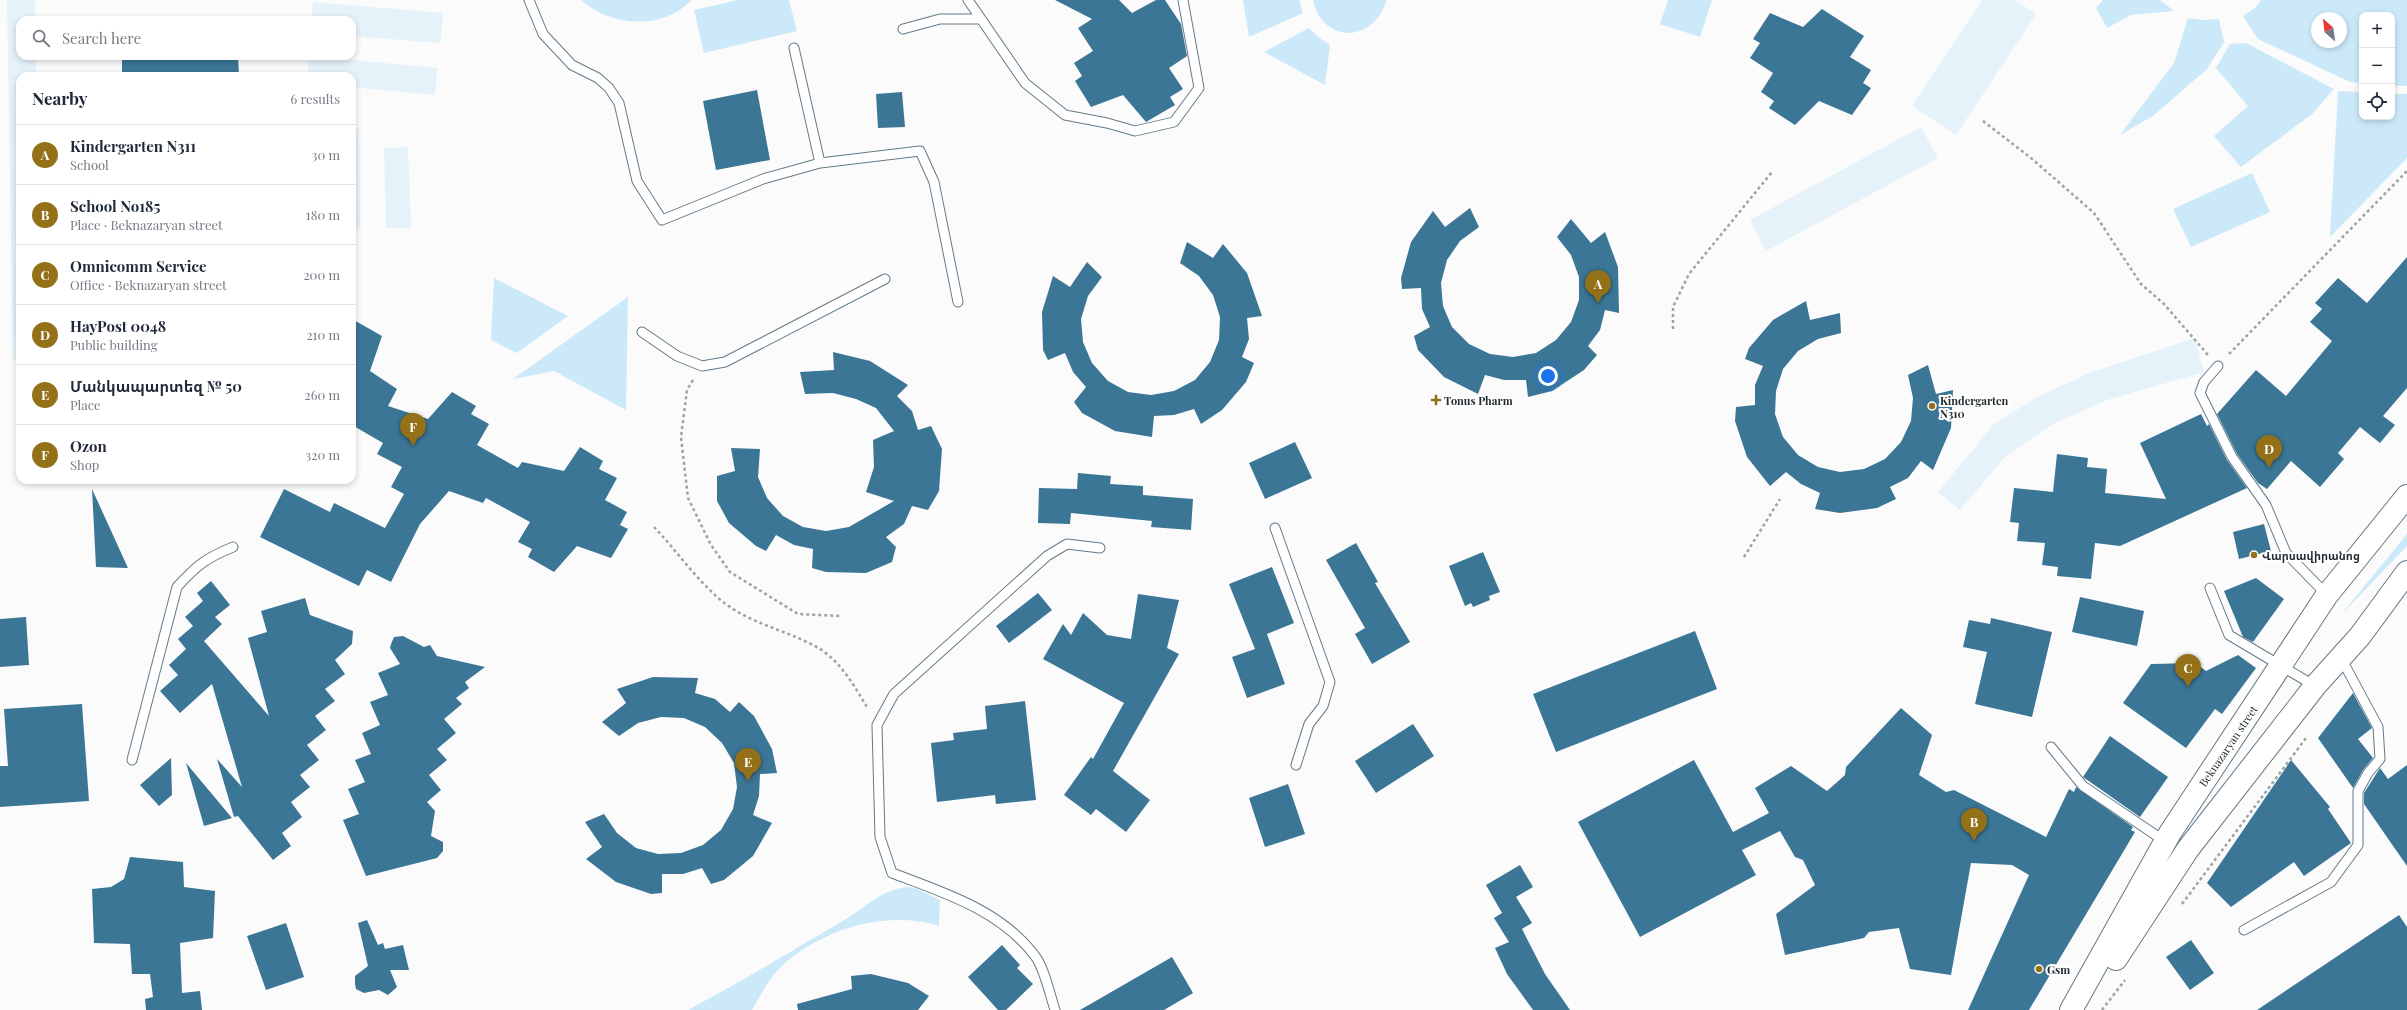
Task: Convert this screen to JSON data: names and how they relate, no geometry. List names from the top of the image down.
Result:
{
  "streets": {
    "street": ["Beknazaryan street"]
  },
  "places": {
    "health": ["Tonus Pharm"],
    "other": ["Kindergarten N310", "Վարսավիրանոց", "Gsm"]
  },
  "north": "top left",
  "page": {
    "map_buttons": ["+", "−"],
    "search": "Search here",
    "heading": ["Nearby", "6 results"],
    "list": [
      {
        "mark": "A",
        "name": "Kindergarten N311",
        "note": "School",
        "value": "30 m"
      },
      {
        "mark": "B",
        "name": "School No185",
        "note": "Place · Beknazaryan street",
        "value": "180 m"
      },
      {
        "mark": "C",
        "name": "Omnicomm Service",
        "note": "Office · Beknazaryan street",
        "value": "200 m"
      },
      {
        "mark": "D",
        "name": "HayPost 0048",
        "note": "Public building",
        "value": "210 m"
      },
      {
        "mark": "E",
        "name": "Մանկապարտեզ № 50",
        "note": "Place",
        "value": "260 m"
      },
      {
        "mark": "F",
        "name": "Ozon",
        "note": "Shop",
        "value": "320 m"
      }
    ],
    "pins": [
      "A",
      "F",
      "D",
      "C",
      "E",
      "B"
    ]
  }
}
